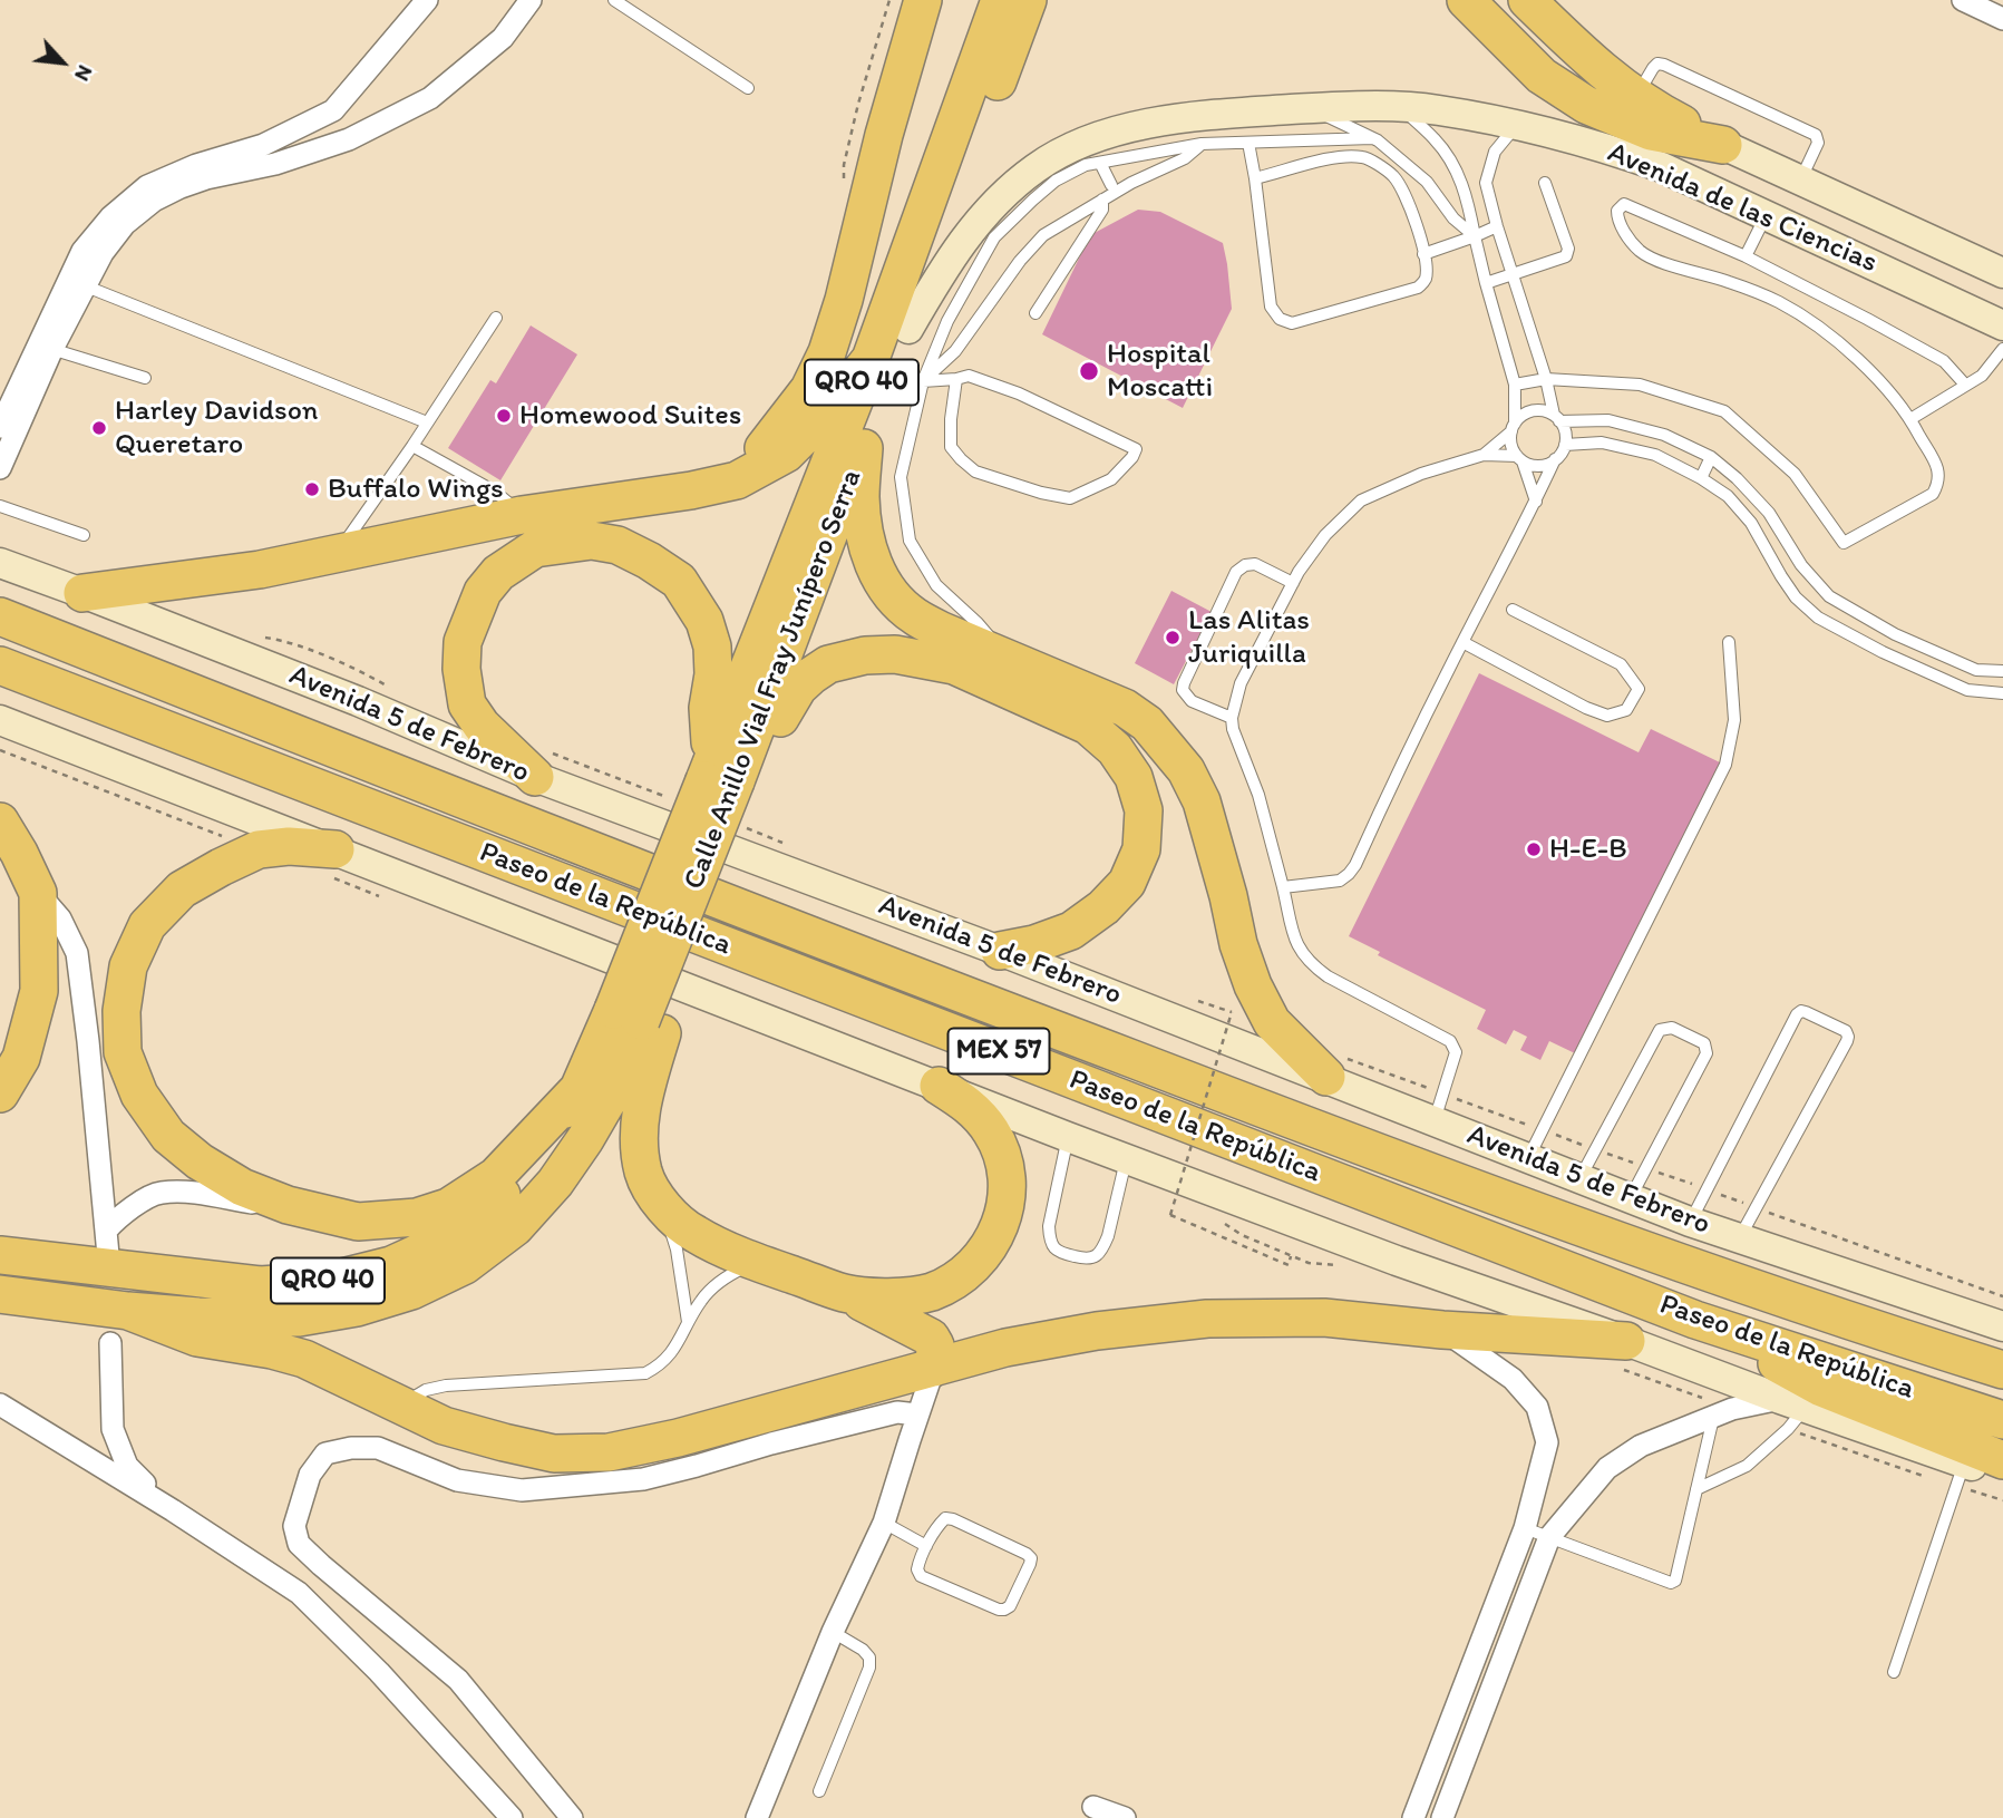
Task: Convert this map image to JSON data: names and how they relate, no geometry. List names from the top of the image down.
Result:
{
  "streets": {
    "highway": [
      "QRO 40",
      "Calle Anillo Vial Fray Junípero Serra",
      "Paseo de la República",
      "MEX 57"
    ],
    "main road": ["Avenida de las Ciencias", "Avenida 5 de Febrero"]
  },
  "crossings": [
    ["Avenida de las Ciencias", "Calle Anillo Vial Fray Junípero Serra"]
  ],
  "places": [
    "Hospital Moscatti",
    "Homewood Suites",
    "Harley Davidson Queretaro",
    "Buffalo Wings",
    "Las Alitas Juriquilla",
    "H-E-B"
  ],
  "north": "bottom right"
}
